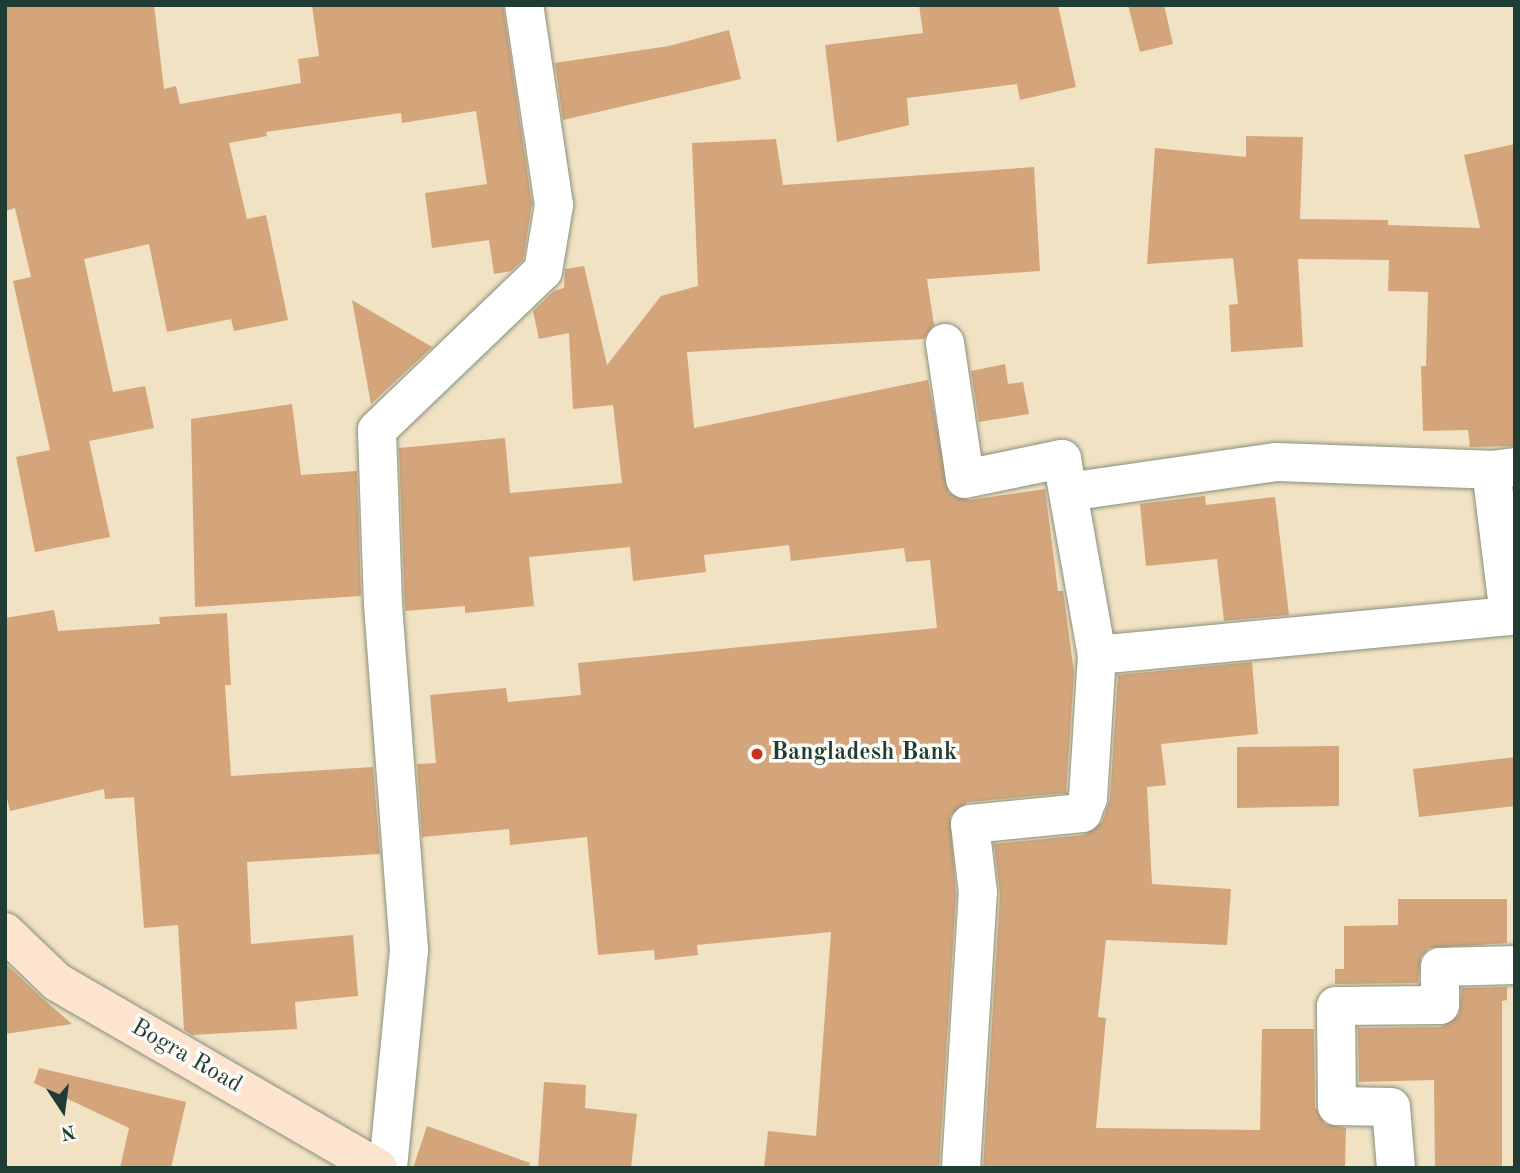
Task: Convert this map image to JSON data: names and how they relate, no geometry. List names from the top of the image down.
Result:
{
  "streets": {
    "main road": ["Bogra Road"]
  },
  "places": ["Bangladesh Bank"],
  "north": "bottom"
}
